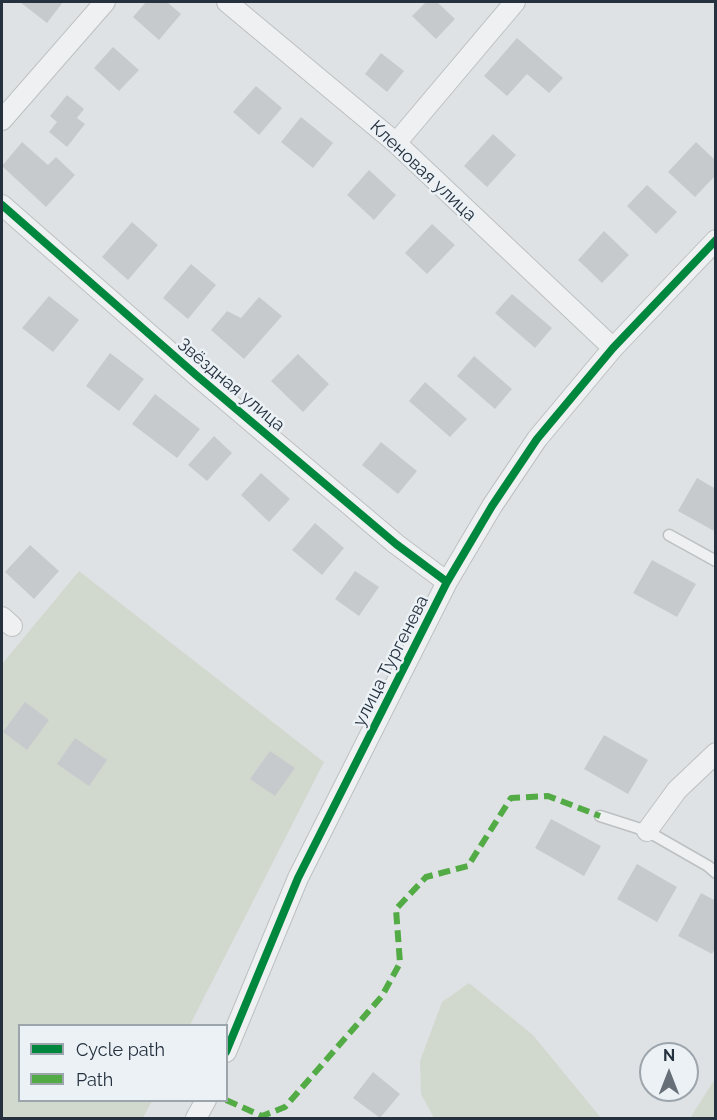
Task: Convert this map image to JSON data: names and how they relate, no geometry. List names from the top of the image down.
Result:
{
  "streets": {
    "street": ["Кленовая улица", "Звёздная улица", "улица Тургенева"]
  },
  "crossings": [
    ["Кленовая улица", "улица Тургенева"],
    ["Звёздная улица", "улица Тургенева"]
  ],
  "legend": ["Cycle path", "Path"],
  "north": "top"
}
